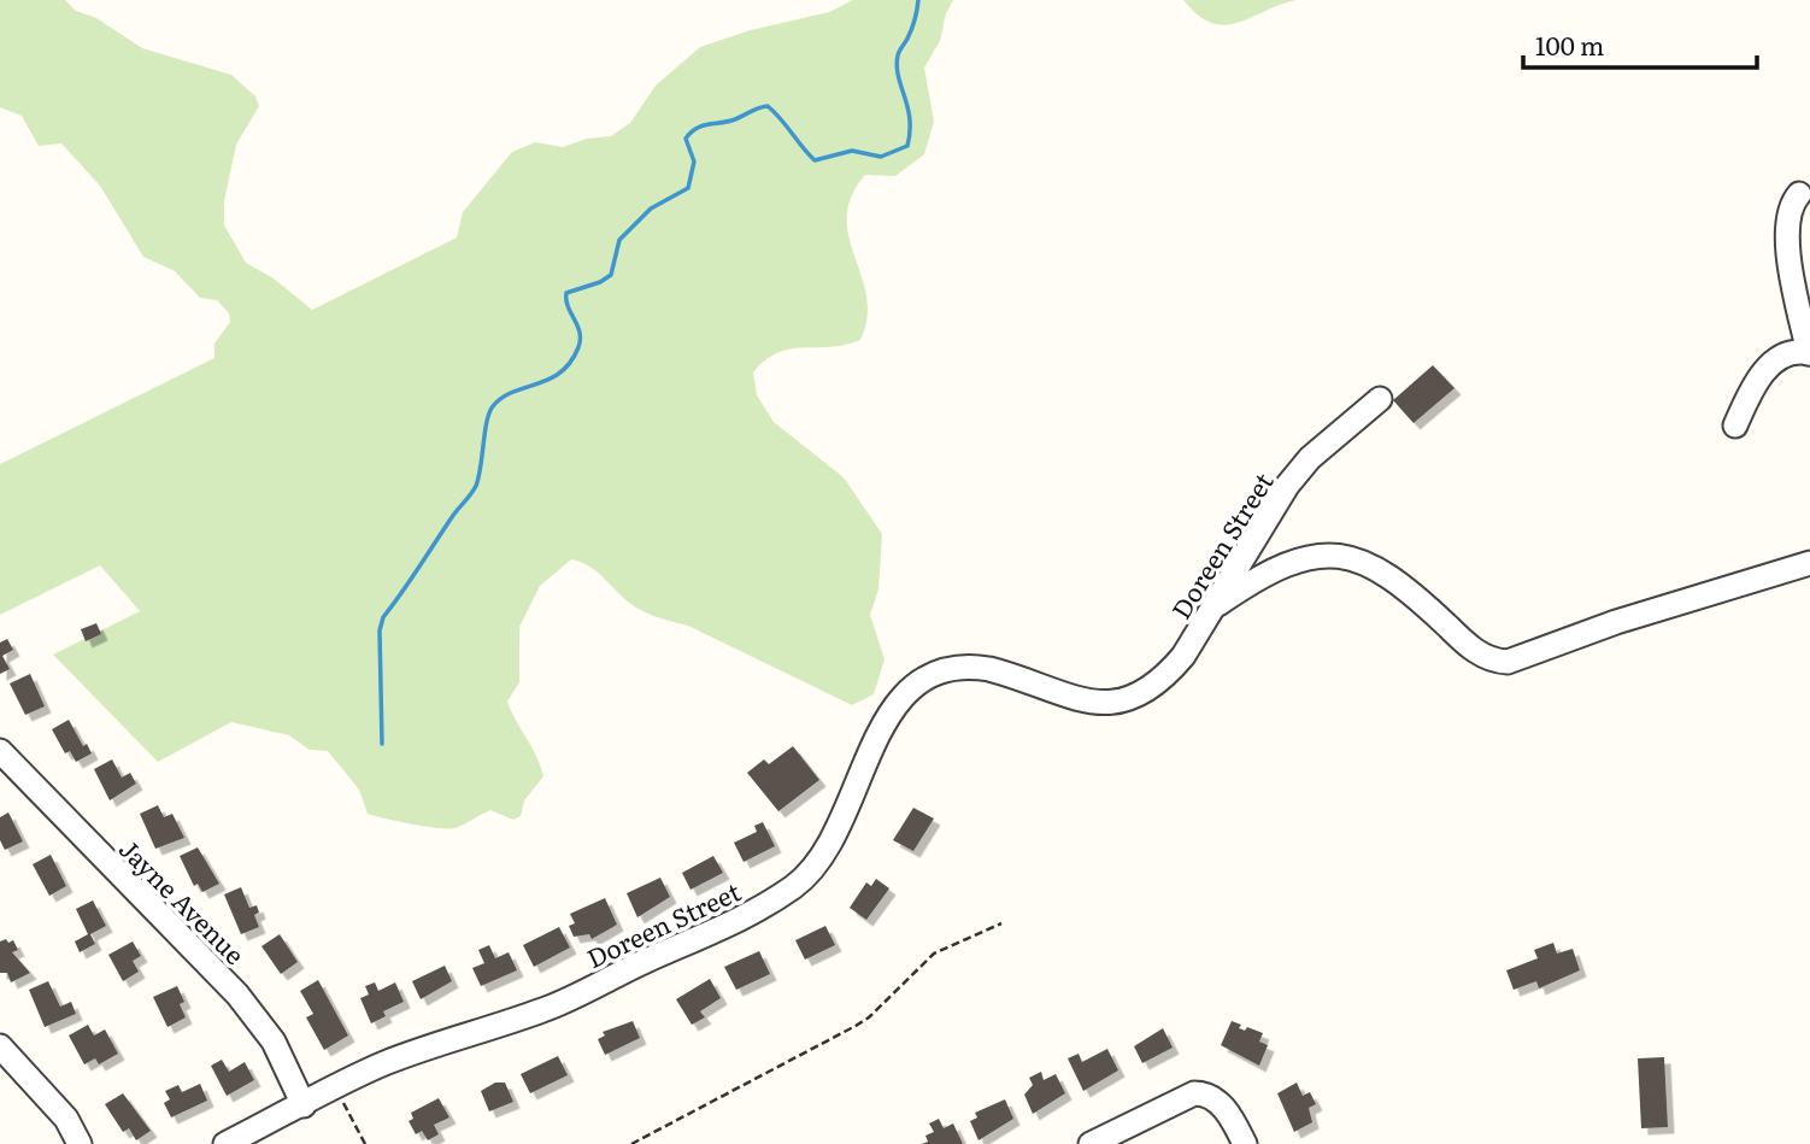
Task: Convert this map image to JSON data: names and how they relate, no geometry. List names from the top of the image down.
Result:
{
  "streets": {
    "street": ["Doreen Street", "Jayne Avenue"]
  },
  "crossings": [
    ["Doreen Street", "Jayne Avenue"]
  ],
  "scale_bar": "100 m"
}
